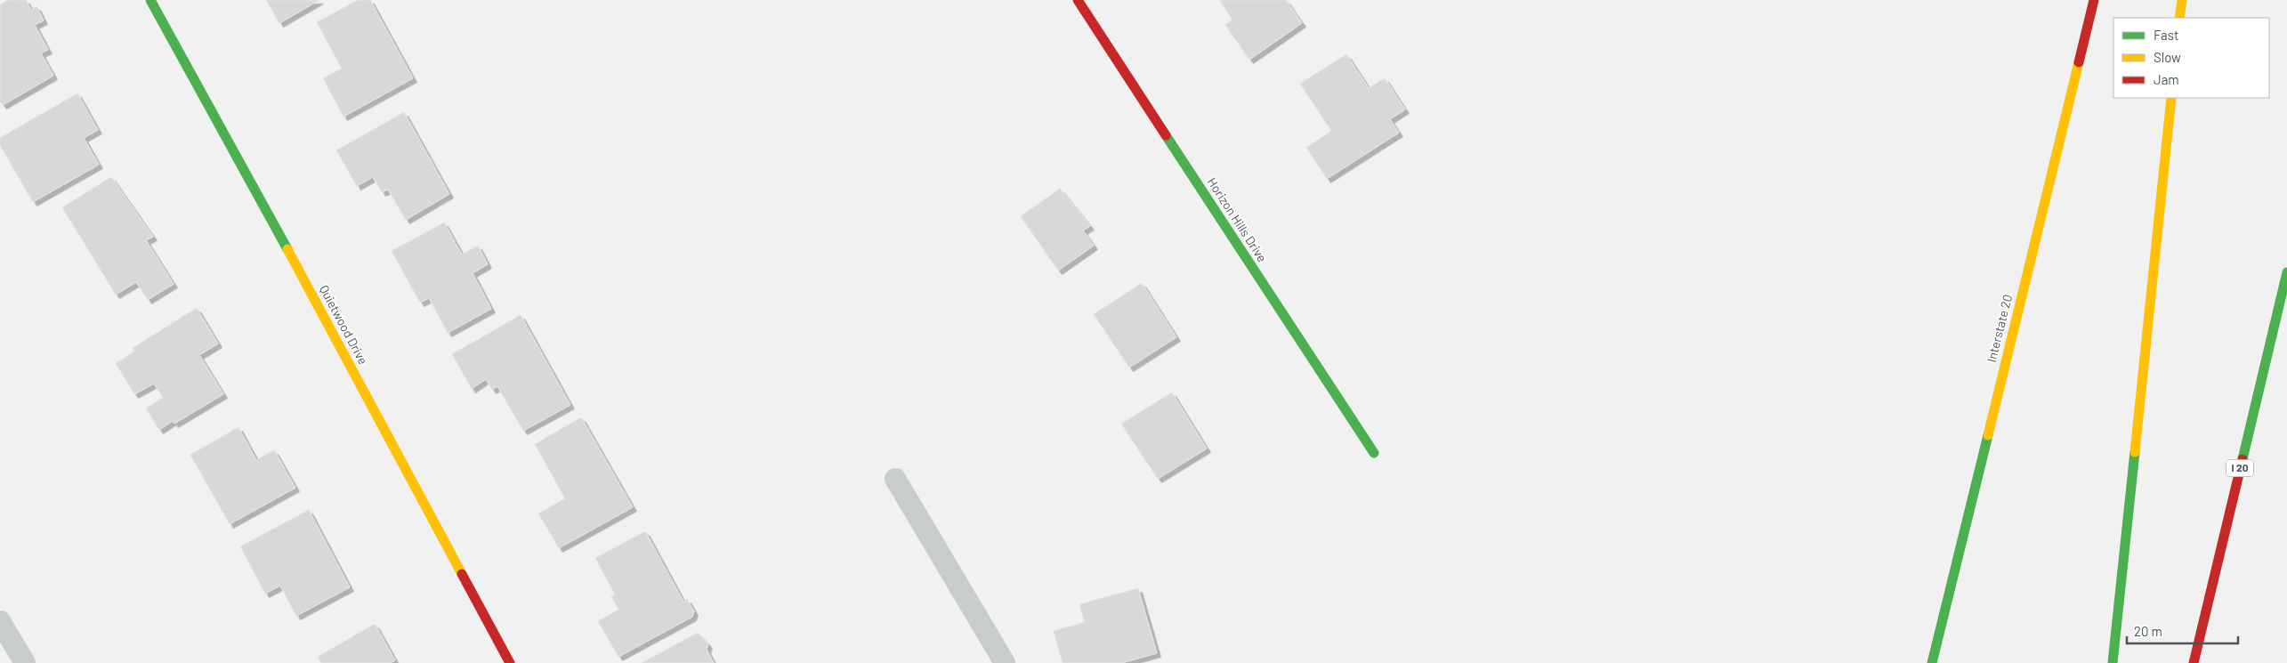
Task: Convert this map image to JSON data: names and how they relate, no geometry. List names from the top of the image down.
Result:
{
  "streets": {
    "main road": [
      "Horizon Hills Drive",
      "Quietwood Drive",
      "Interstate 20",
      "I 20"
    ]
  },
  "legend": ["Fast", "Slow", "Jam"],
  "scale_bar": "20 m"
}
